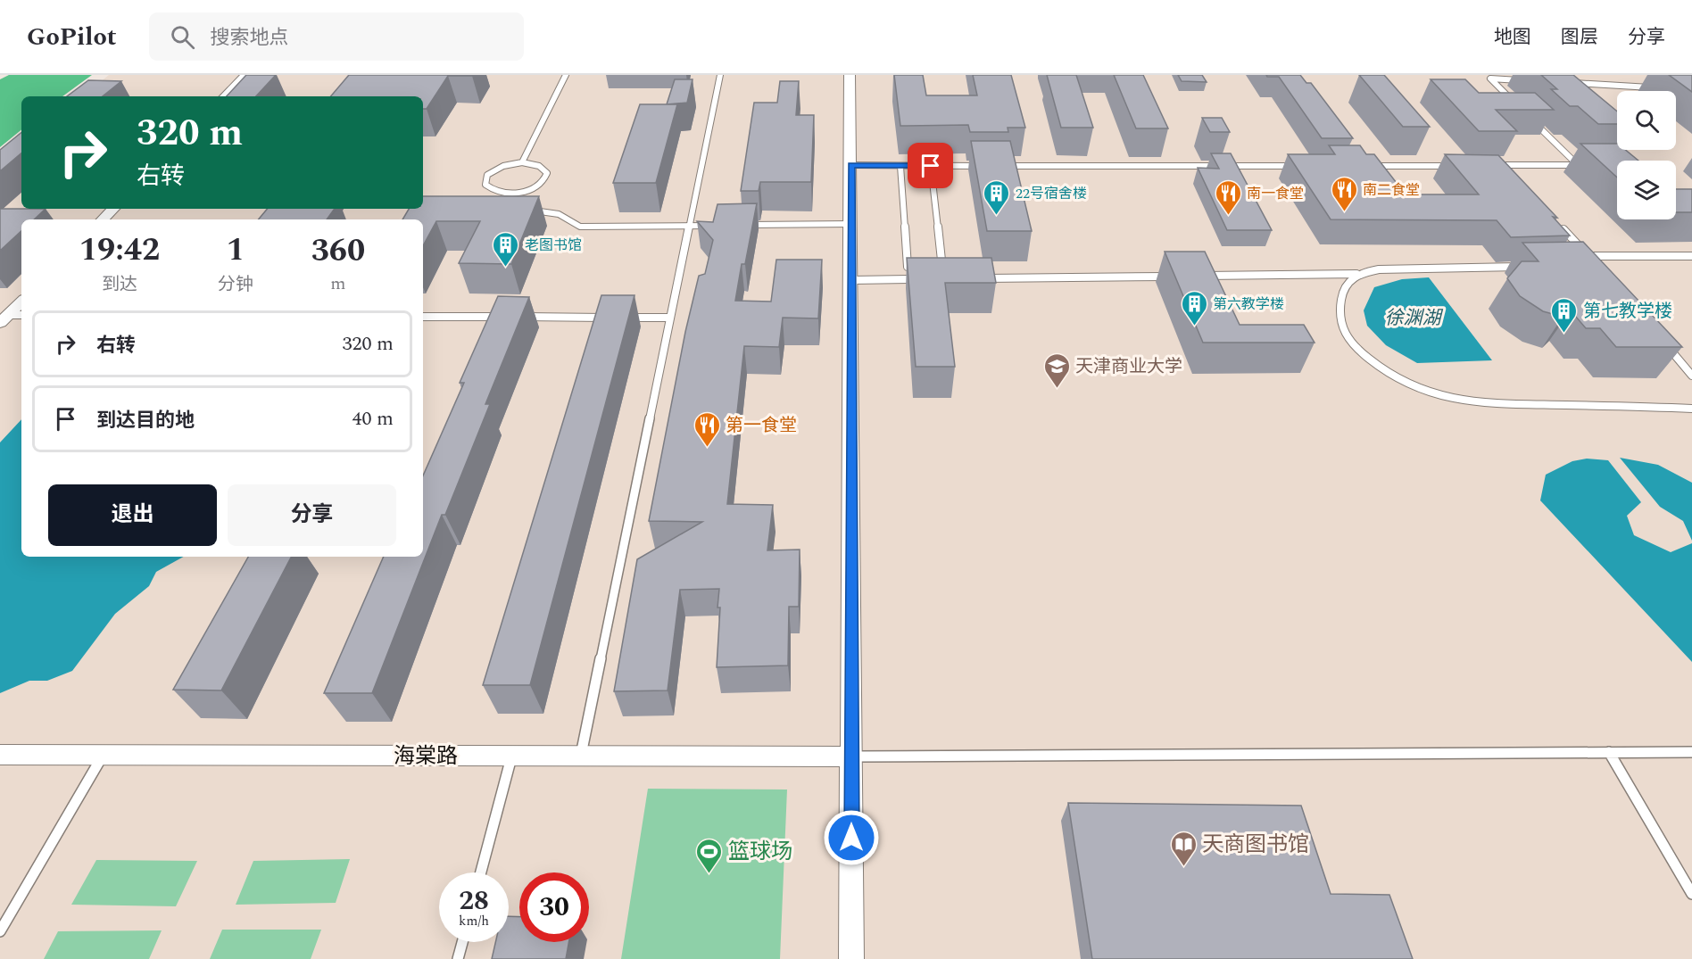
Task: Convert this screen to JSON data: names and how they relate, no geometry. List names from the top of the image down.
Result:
{
  "streets": {
    "street": ["海棠路"]
  },
  "water": ["徐渊湖"],
  "places": {
    "restaurant": ["南二食堂", "南一食堂", "第一食堂"],
    "building": [
      "22号宿舍楼",
      "老图书馆",
      "第六教学楼",
      "第七教学楼"
    ],
    "school or university": ["天津商业大学"],
    "library": ["天商图书馆"],
    "sports": ["篮球场"]
  },
  "page": {
    "header": "GoPilot",
    "search": "搜索地点",
    "nav": ["地图", "图层", "分享"],
    "turn": ["320 m", "右转"],
    "eta": [
      "19:42",
      "到达",
      "1",
      "分钟",
      "360",
      "m"
    ],
    "list": [
      {
        "name": "右转",
        "value": "320 m"
      },
      {
        "name": "到达目的地",
        "value": "40 m"
      }
    ],
    "buttons": ["退出", "分享"],
    "speed": "28 km/h",
    "limit": "30"
  }
}
